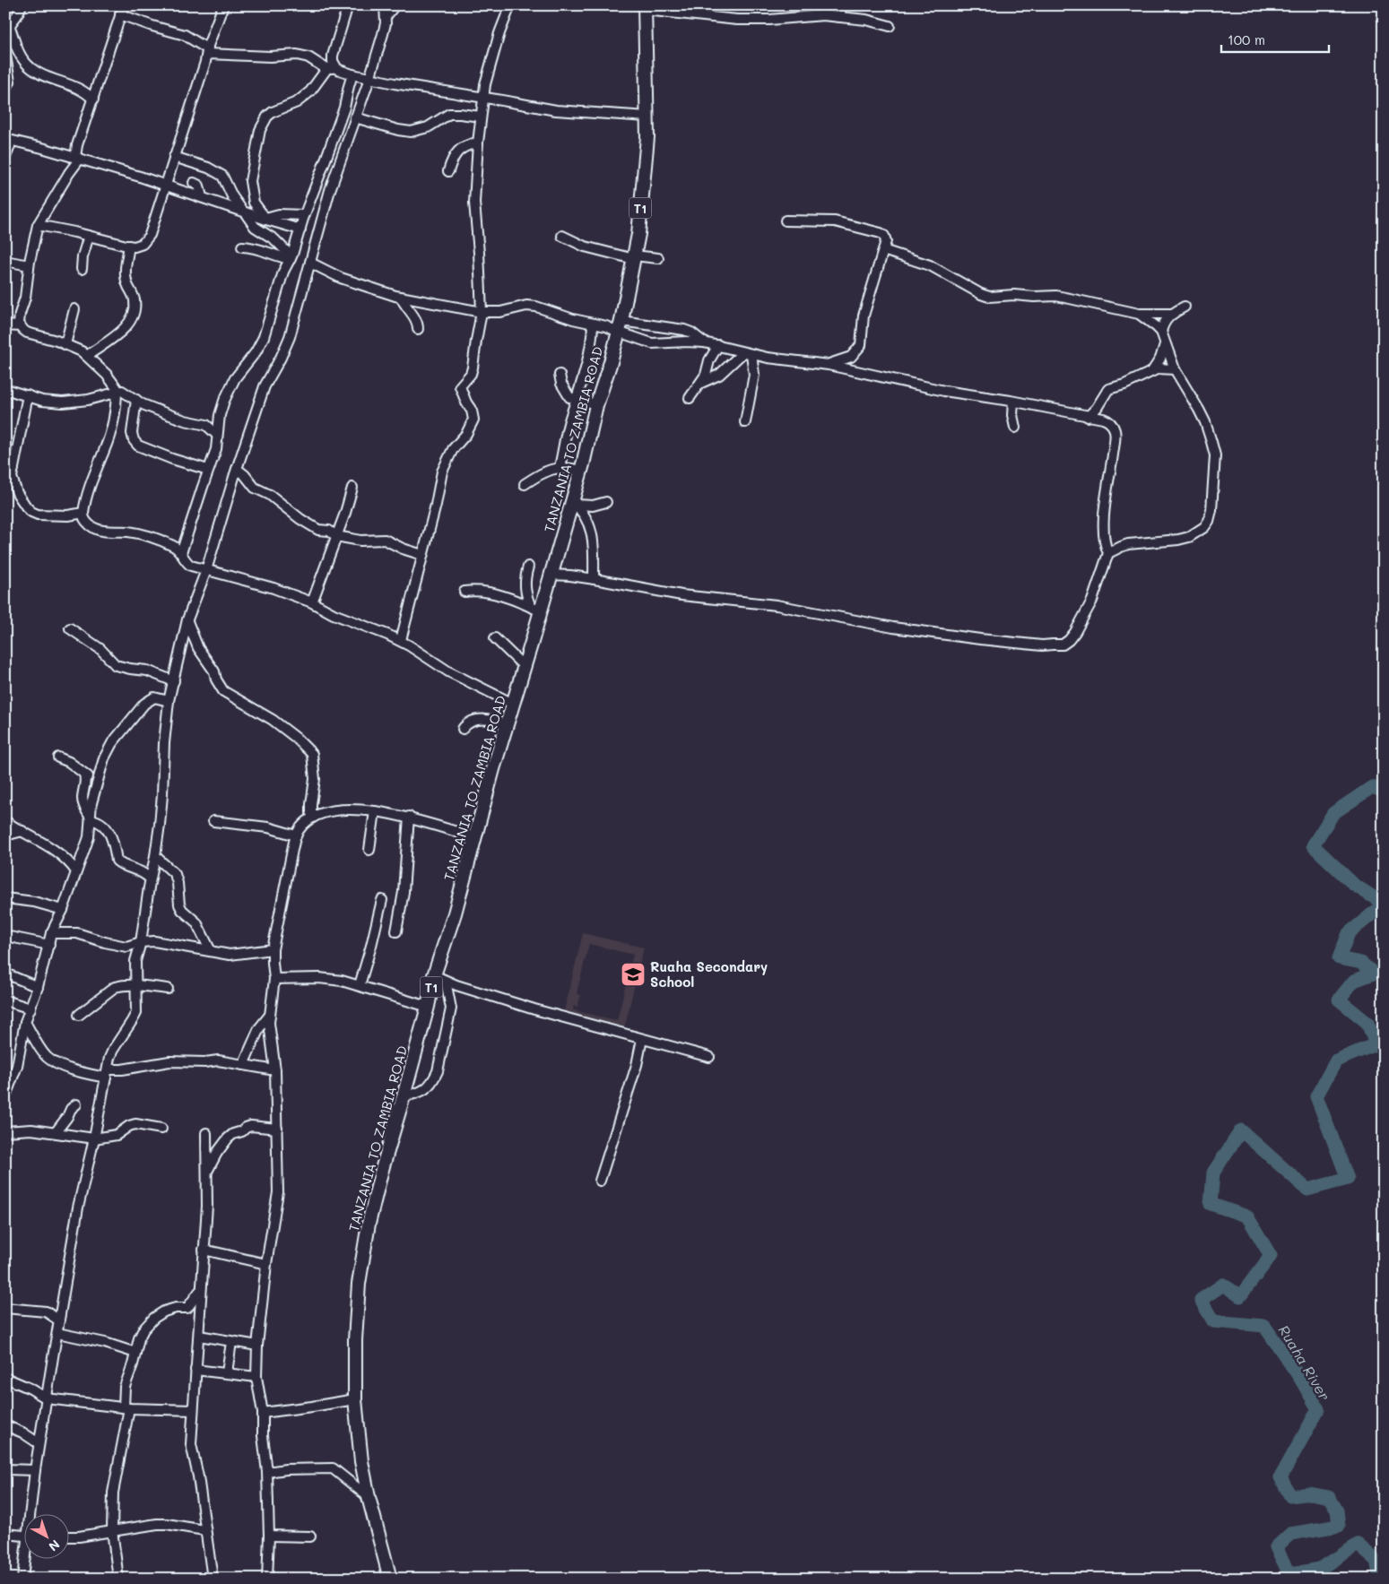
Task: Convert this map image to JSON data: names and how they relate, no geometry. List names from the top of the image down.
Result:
{
  "streets": {
    "highway": ["T1", "TANZANIA TO ZAMBIA ROAD"]
  },
  "water": ["Ruaha River"],
  "places": {
    "school or university": ["Ruaha Secondary School"]
  },
  "scale_bar": "100 m",
  "north": "bottom right"
}
